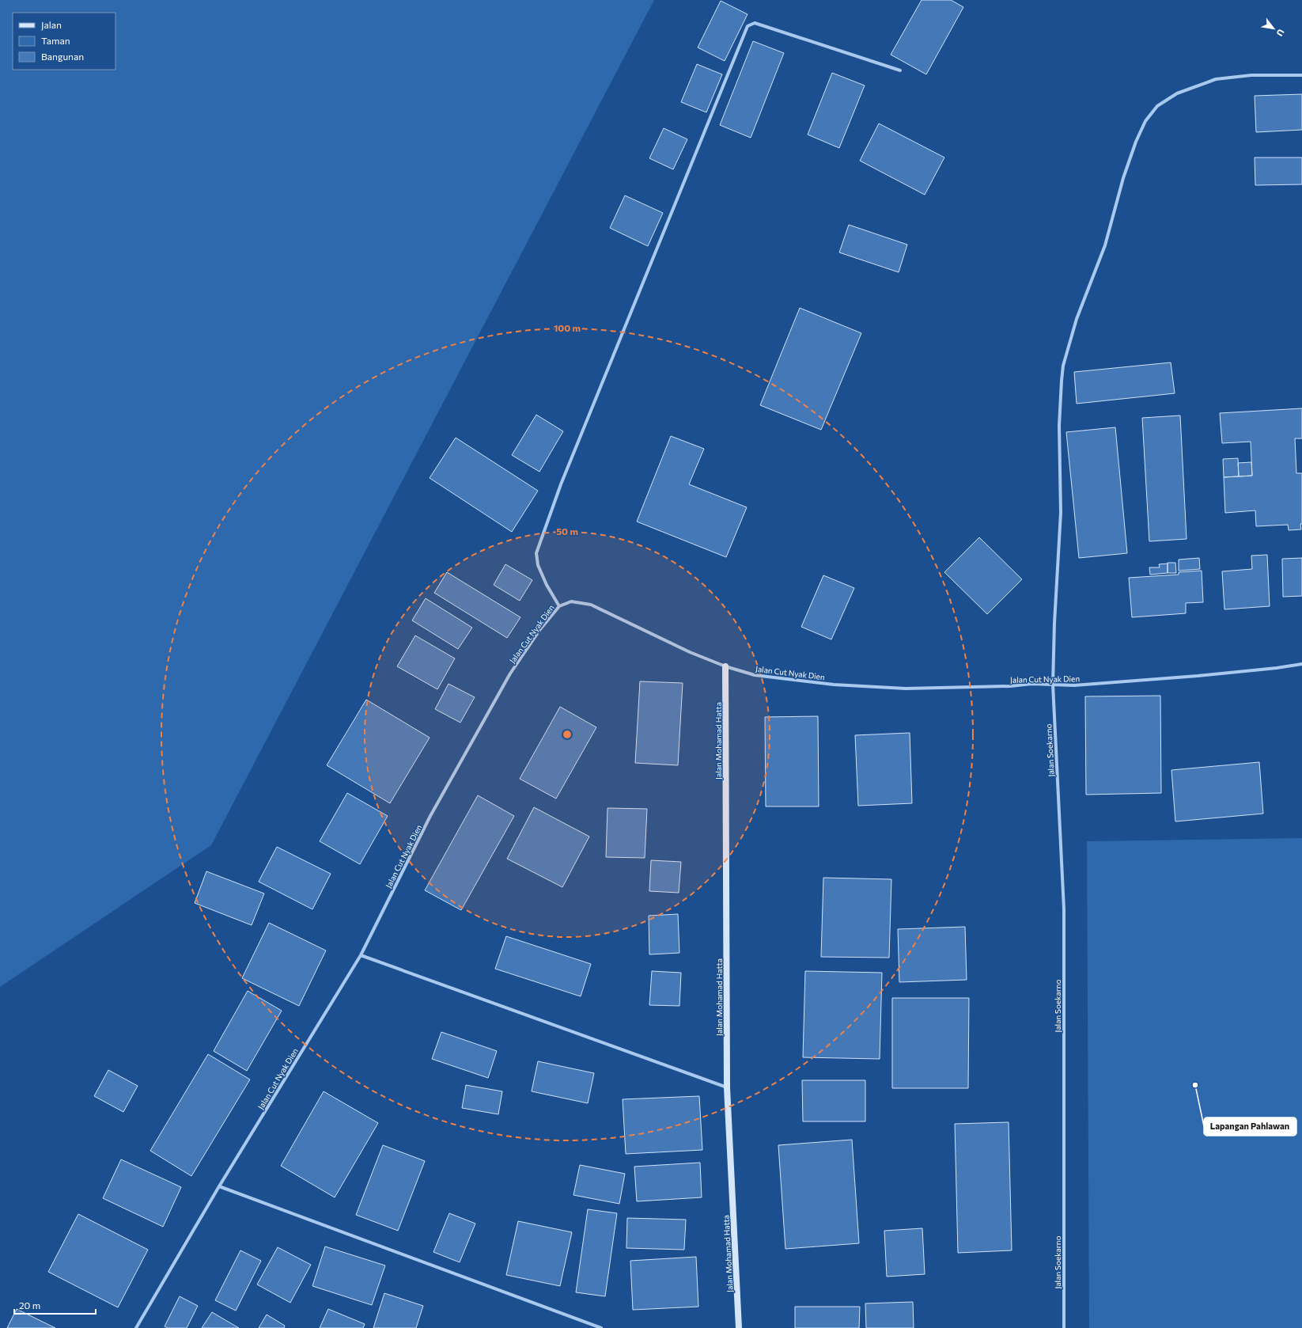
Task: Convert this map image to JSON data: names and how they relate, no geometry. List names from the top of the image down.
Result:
{
  "streets": {
    "street": ["Jalan Cut Nyak Dien", "Jalan Mohamad Hatta", "Jalan Soekarno"]
  },
  "crossings": [
    ["Jalan Cut Nyak Dien", "Jalan Mohamad Hatta"],
    ["Jalan Cut Nyak Dien", "Jalan Soekarno"]
  ],
  "places": ["Lapangan Pahlawan"],
  "legend": ["Jalan", "Taman", "Bangunan"],
  "scale_bar": "20 m",
  "north": "bottom right",
  "rings": ["100 m", "50 m"]
}
